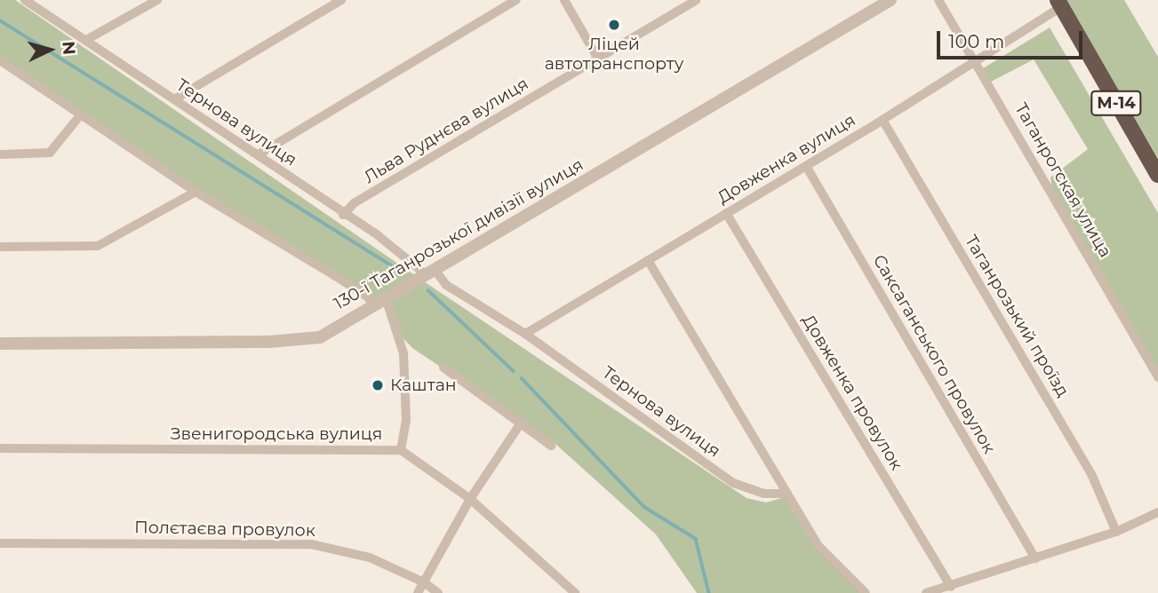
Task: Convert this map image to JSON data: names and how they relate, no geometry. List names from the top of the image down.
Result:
{
  "streets": {
    "highway": ["М-14"],
    "street": [
      "Тернова вулиця",
      "Льва Руднєва вулиця",
      "Довженка вулиця",
      "Таганрогская улица",
      "130-ї Таганрозької дивізії вулиця",
      "Таганрозький проїзд",
      "Саксаганського провулок",
      "Довженка провулок",
      "Звенигородська вулиця",
      "Полєтаєва провулок"
    ]
  },
  "crossings": [
    ["М-14", "Довженка вулиця"],
    ["Тернова вулиця", "Льва Руднєва вулиця"],
    ["Тернова вулиця", "Довженка вулиця"],
    ["Тернова вулиця", "130-ї Таганрозької дивізії вулиця"],
    ["Довженка вулиця", "Таганрогская улица"],
    ["Довженка вулиця", "Таганрозький проїзд"],
    ["Довженка вулиця", "Саксаганського провулок"],
    ["Довженка вулиця", "Довженка провулок"]
  ],
  "places": ["Ліцей автотранспорту", "Каштан"],
  "scale_bar": "100 m",
  "north": "right"
}
